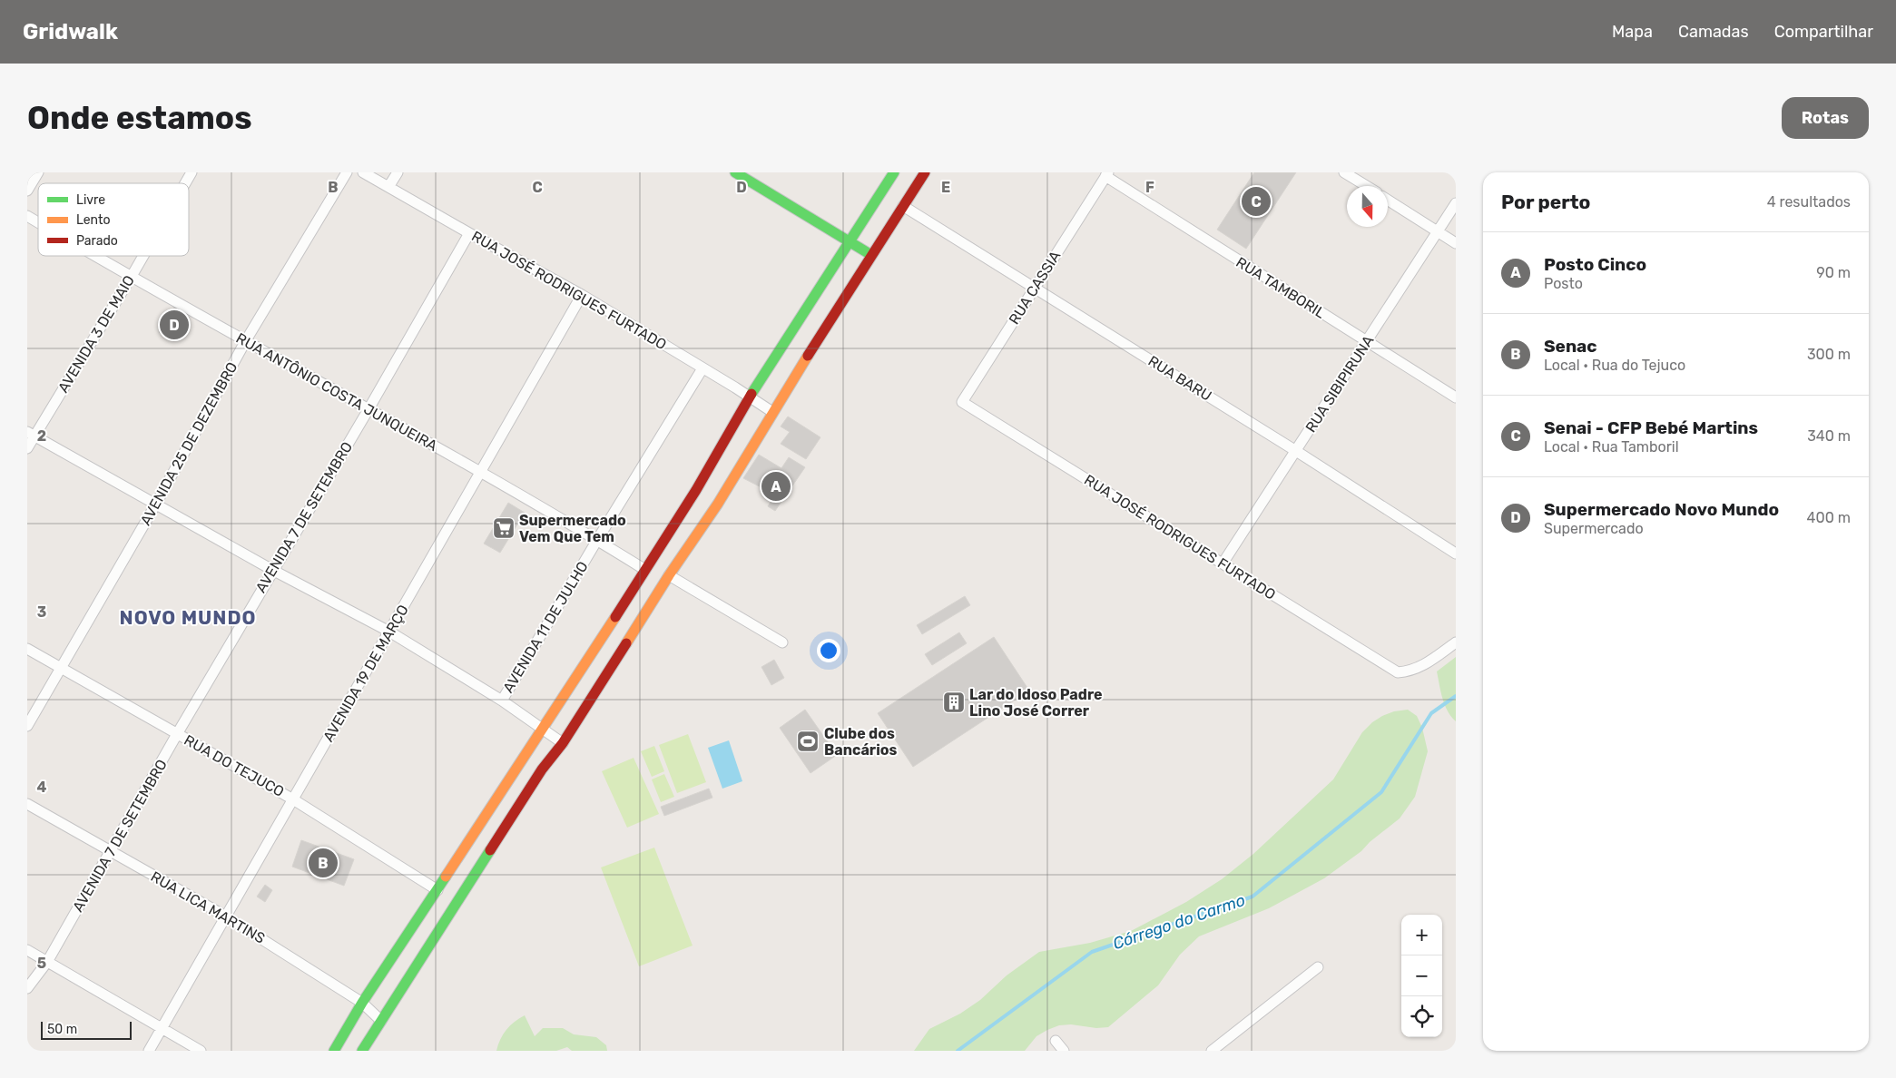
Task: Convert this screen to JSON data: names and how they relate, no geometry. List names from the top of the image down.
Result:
{
  "streets": {
    "street": [
      "RUA CASSIA",
      "RUA TAMBORIL",
      "RUA JOSÉ RODRIGUES FURTADO",
      "AVENIDA 3 DE MAIO",
      "RUA BARU",
      "RUA SIBIPIRUNA",
      "RUA ANTÔNIO COSTA JUNQUEIRA",
      "AVENIDA 25 DE DEZEMBRO",
      "AVENIDA 7 DE SETEMBRO",
      "AVENIDA 11 DE JULHO",
      "AVENIDA 19 DE MARÇO",
      "RUA DO TEJUCO",
      "RUA LICA MARTINS"
    ]
  },
  "crossings": [
    ["RUA CASSIA", "RUA TAMBORIL"],
    ["RUA CASSIA", "RUA JOSÉ RODRIGUES FURTADO"],
    ["RUA CASSIA", "RUA BARU"],
    ["RUA TAMBORIL", "RUA SIBIPIRUNA"],
    ["RUA JOSÉ RODRIGUES FURTADO", "RUA SIBIPIRUNA"],
    ["RUA JOSÉ RODRIGUES FURTADO", "AVENIDA 7 DE SETEMBRO"],
    ["RUA JOSÉ RODRIGUES FURTADO", "AVENIDA 11 DE JULHO"],
    ["RUA JOSÉ RODRIGUES FURTADO", "AVENIDA 19 DE MARÇO"],
    ["AVENIDA 3 DE MAIO", "RUA ANTÔNIO COSTA JUNQUEIRA"],
    ["RUA BARU", "RUA SIBIPIRUNA"],
    ["RUA ANTÔNIO COSTA JUNQUEIRA", "AVENIDA 25 DE DEZEMBRO"],
    ["RUA ANTÔNIO COSTA JUNQUEIRA", "AVENIDA 7 DE SETEMBRO"],
    ["RUA ANTÔNIO COSTA JUNQUEIRA", "AVENIDA 11 DE JULHO"],
    ["RUA ANTÔNIO COSTA JUNQUEIRA", "AVENIDA 19 DE MARÇO"],
    ["AVENIDA 25 DE DEZEMBRO", "RUA DO TEJUCO"],
    ["AVENIDA 7 DE SETEMBRO", "RUA DO TEJUCO"],
    ["AVENIDA 7 DE SETEMBRO", "RUA LICA MARTINS"],
    ["AVENIDA 19 DE MARÇO", "RUA DO TEJUCO"],
    ["AVENIDA 19 DE MARÇO", "RUA LICA MARTINS"]
  ],
  "districts": ["NOVO MUNDO"],
  "water": ["Córrego do Carmo"],
  "places": {
    "supermarket": ["Supermercado Vem Que Tem"],
    "building": ["Lar do Idoso Padre Lino José Correr"],
    "sports": ["Clube dos Bancários"]
  },
  "legend": ["Livre", "Lento", "Parado"],
  "scale_bar": "50 m",
  "north": "bottom",
  "page": {
    "header": "Gridwalk",
    "nav": ["Mapa", "Camadas", "Compartilhar"],
    "buttons": "Rotas",
    "title": "Onde estamos",
    "heading": ["Por perto", "4 resultados"],
    "pins": [
      "C",
      "D",
      "A",
      "B"
    ],
    "list": [
      {
        "mark": "A",
        "name": "Posto Cinco",
        "note": "Posto",
        "value": "90 m"
      },
      {
        "mark": "B",
        "name": "Senac",
        "note": "Local · Rua do Tejuco",
        "value": "300 m"
      },
      {
        "mark": "C",
        "name": "Senai - CFP Bebé Martins",
        "note": "Local · Rua Tamboril",
        "value": "340 m"
      },
      {
        "mark": "D",
        "name": "Supermercado Novo Mundo",
        "note": "Supermercado",
        "value": "400 m"
      }
    ],
    "map_buttons": ["+", "−"],
    "scale": "50 m"
  },
  "grid": {
    "columns": [
      "B",
      "C",
      "D",
      "E",
      "F"
    ],
    "rows": [
      "2",
      "3",
      "4",
      "5"
    ]
  }
}
